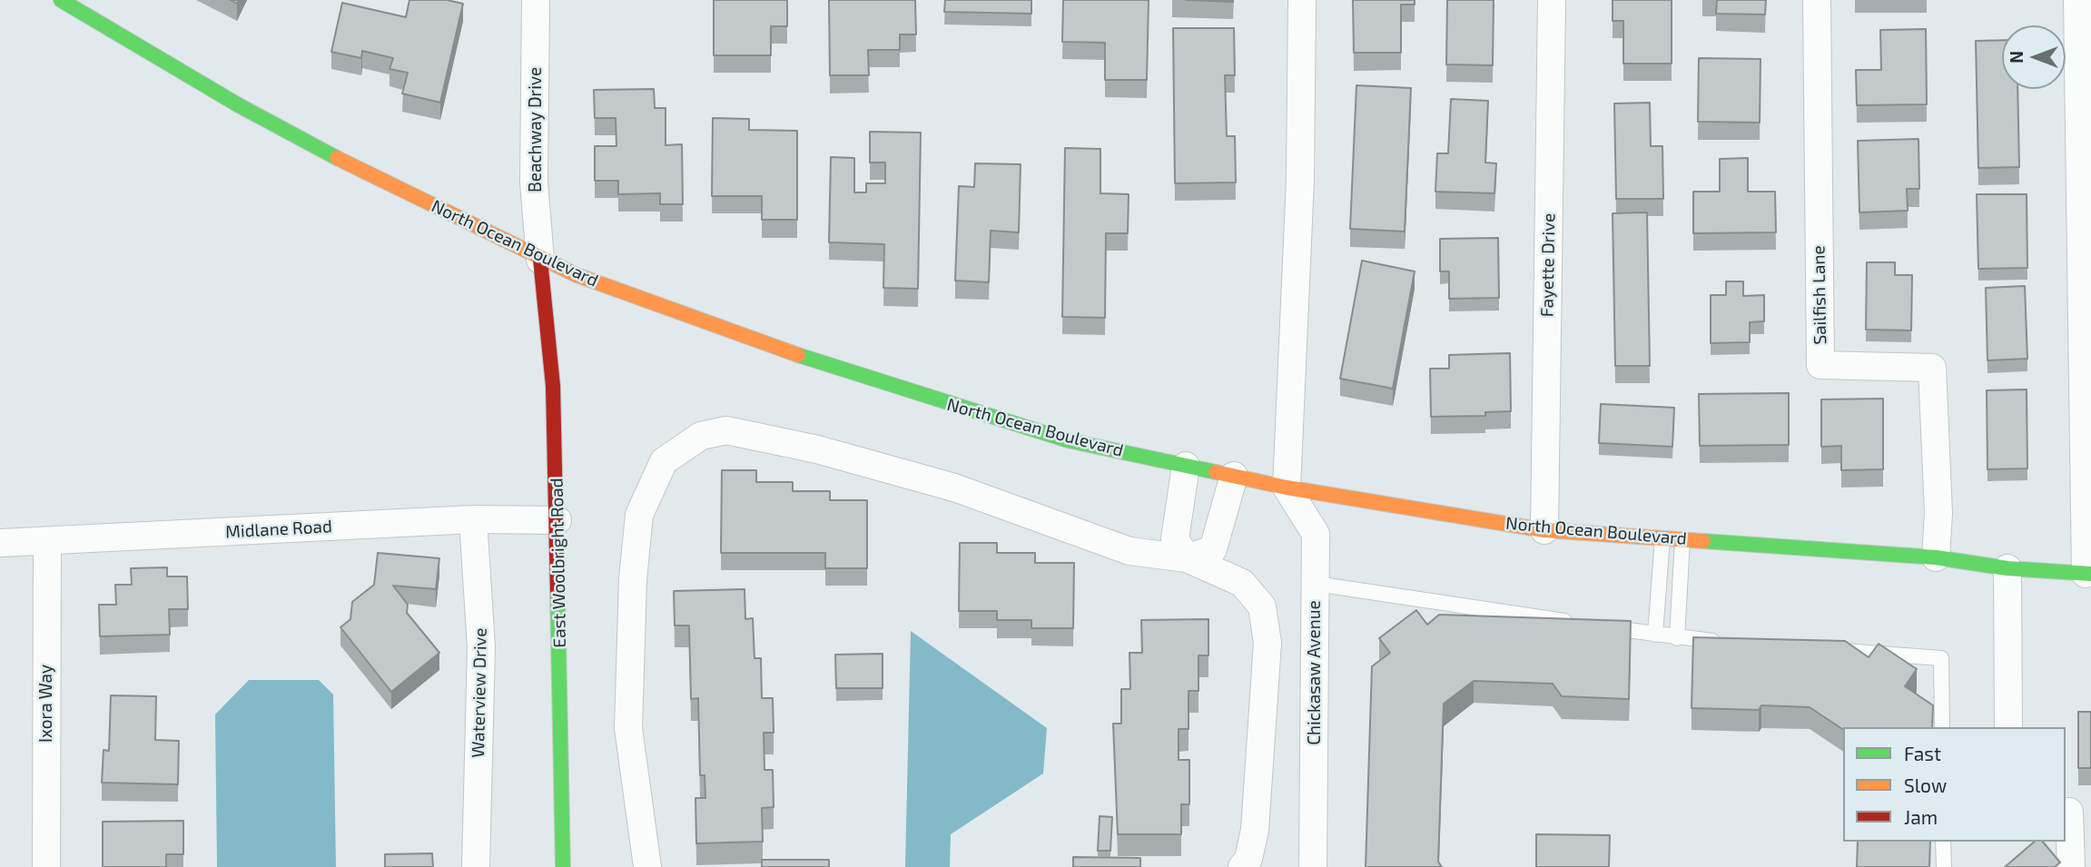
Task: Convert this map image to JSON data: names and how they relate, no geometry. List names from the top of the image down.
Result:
{
  "streets": {
    "main road": ["North Ocean Boulevard", "East Woolbright Road"],
    "street": [
      "Beachway Drive",
      "Fayette Drive",
      "Sailfish Lane",
      "Midlane Road",
      "Chickasaw Avenue",
      "Waterview Drive",
      "Ixora Way"
    ]
  },
  "crossings": [
    ["Beachway Drive", "North Ocean Boulevard"],
    ["Beachway Drive", "East Woolbright Road"],
    ["North Ocean Boulevard", "Fayette Drive"],
    ["North Ocean Boulevard", "Sailfish Lane"],
    ["North Ocean Boulevard", "East Woolbright Road"],
    ["North Ocean Boulevard", "Chickasaw Avenue"],
    ["Midlane Road", "East Woolbright Road"],
    ["Midlane Road", "Waterview Drive"],
    ["Midlane Road", "Ixora Way"]
  ],
  "legend": ["Fast", "Slow", "Jam"],
  "north": "left"
}
